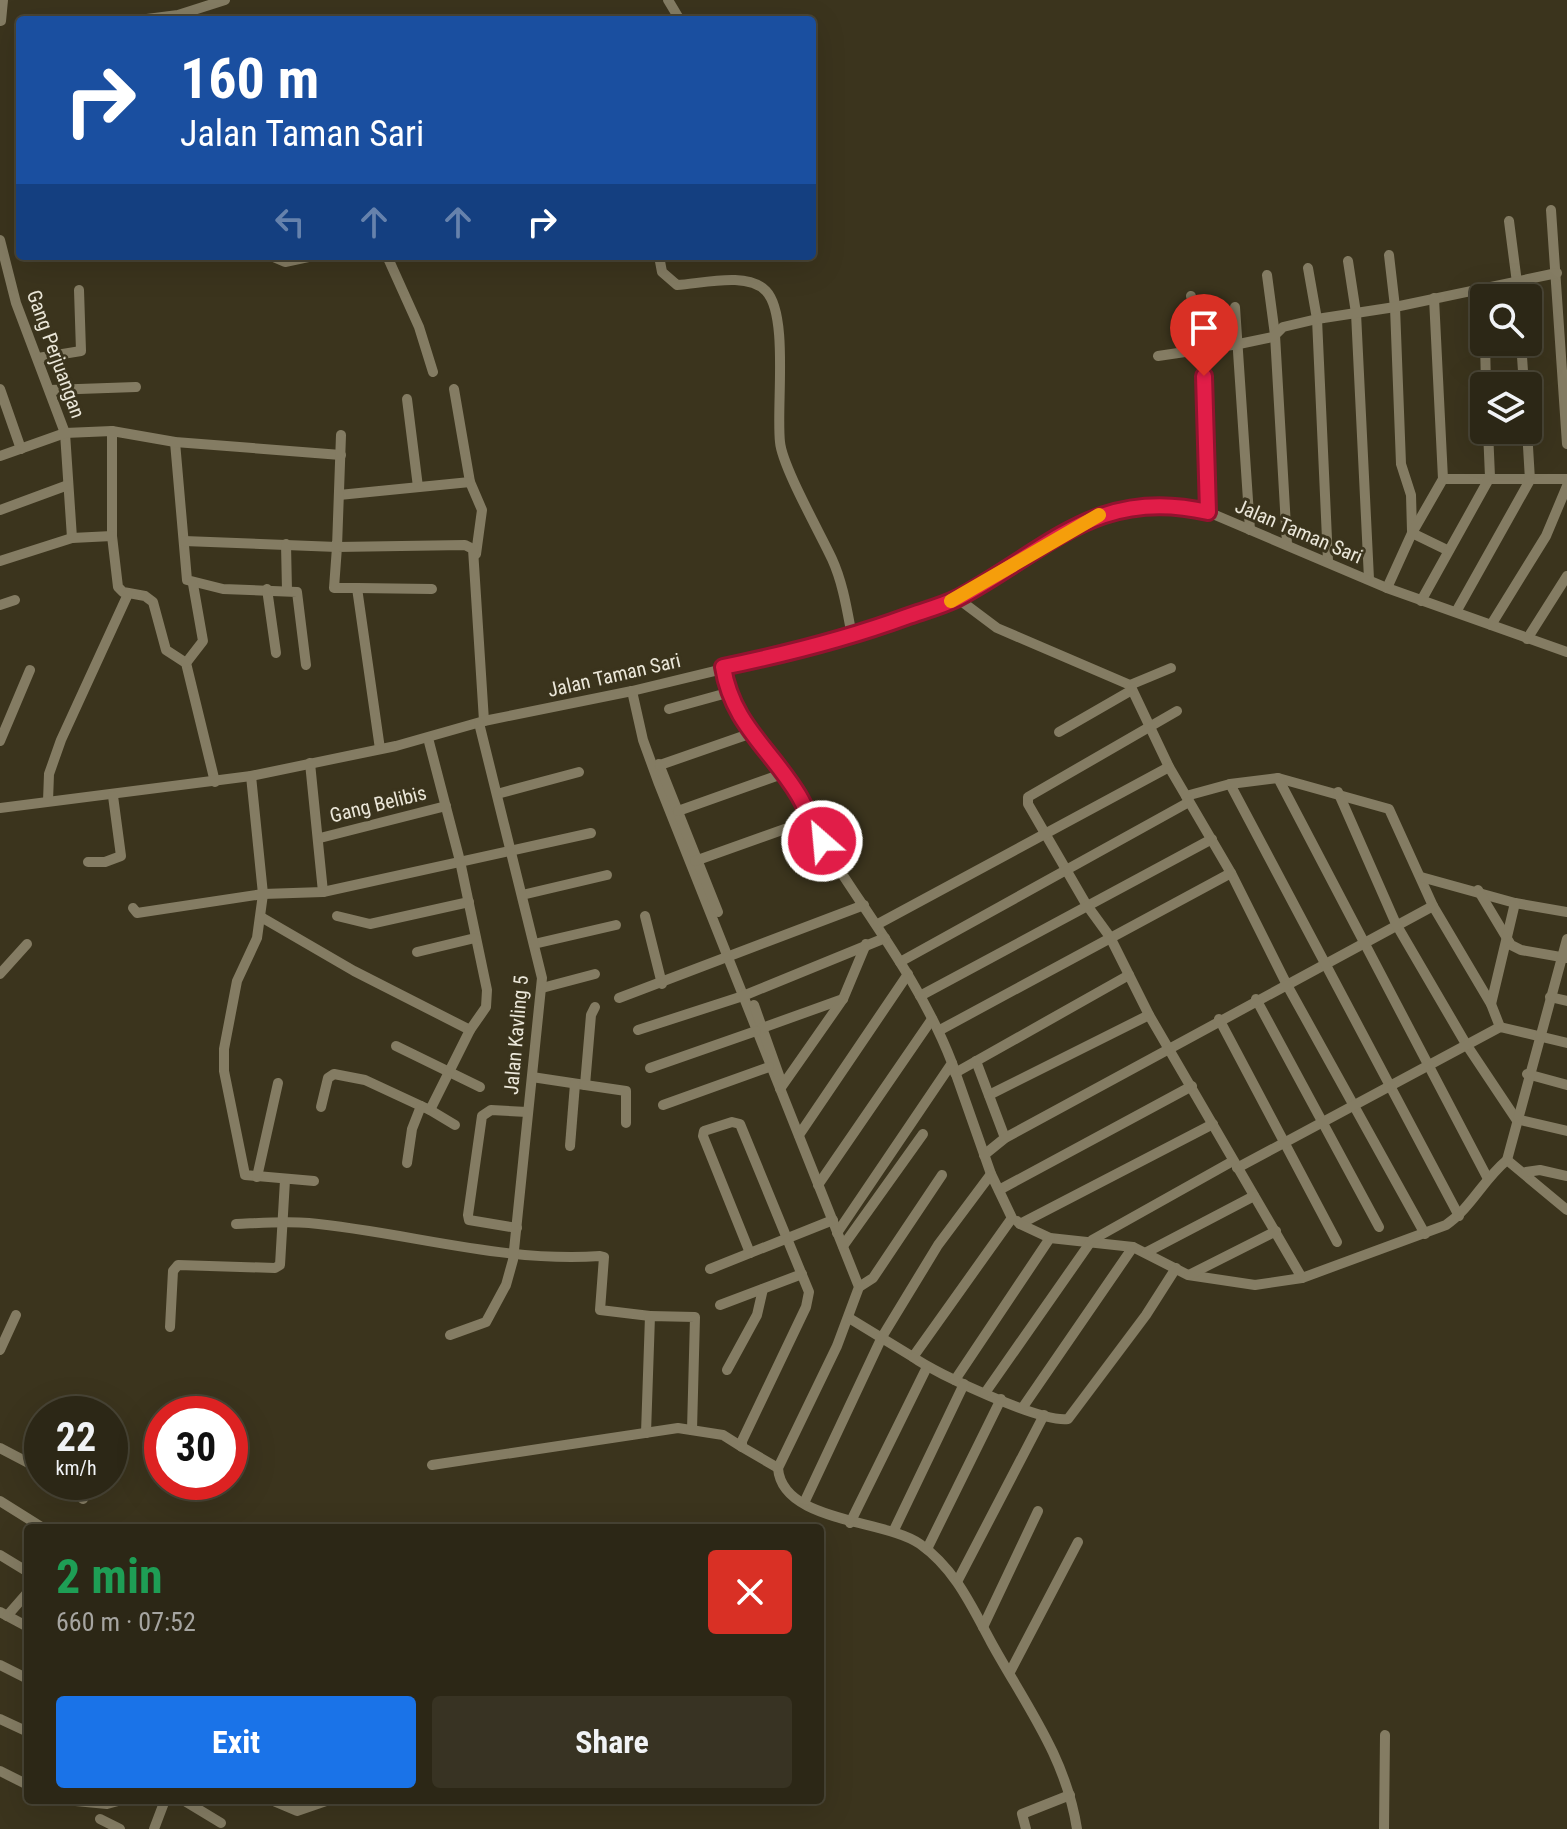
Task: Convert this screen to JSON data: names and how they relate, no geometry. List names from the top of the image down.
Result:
{
  "streets": {
    "street": [
      "Gang Perjuangan",
      "Jalan Taman Sari",
      "Gang Belibis",
      "Jalan Kavling 5"
    ]
  },
  "crossings": [
    ["Jalan Taman Sari", "Jalan Kavling 5"]
  ],
  "page": {
    "turn": ["160 m", "Jalan Taman Sari"],
    "speed": "22 km/h",
    "limit": "30",
    "heading": ["2 min", "660 m · 07:52"],
    "buttons": ["Exit", "Share"]
  }
}
